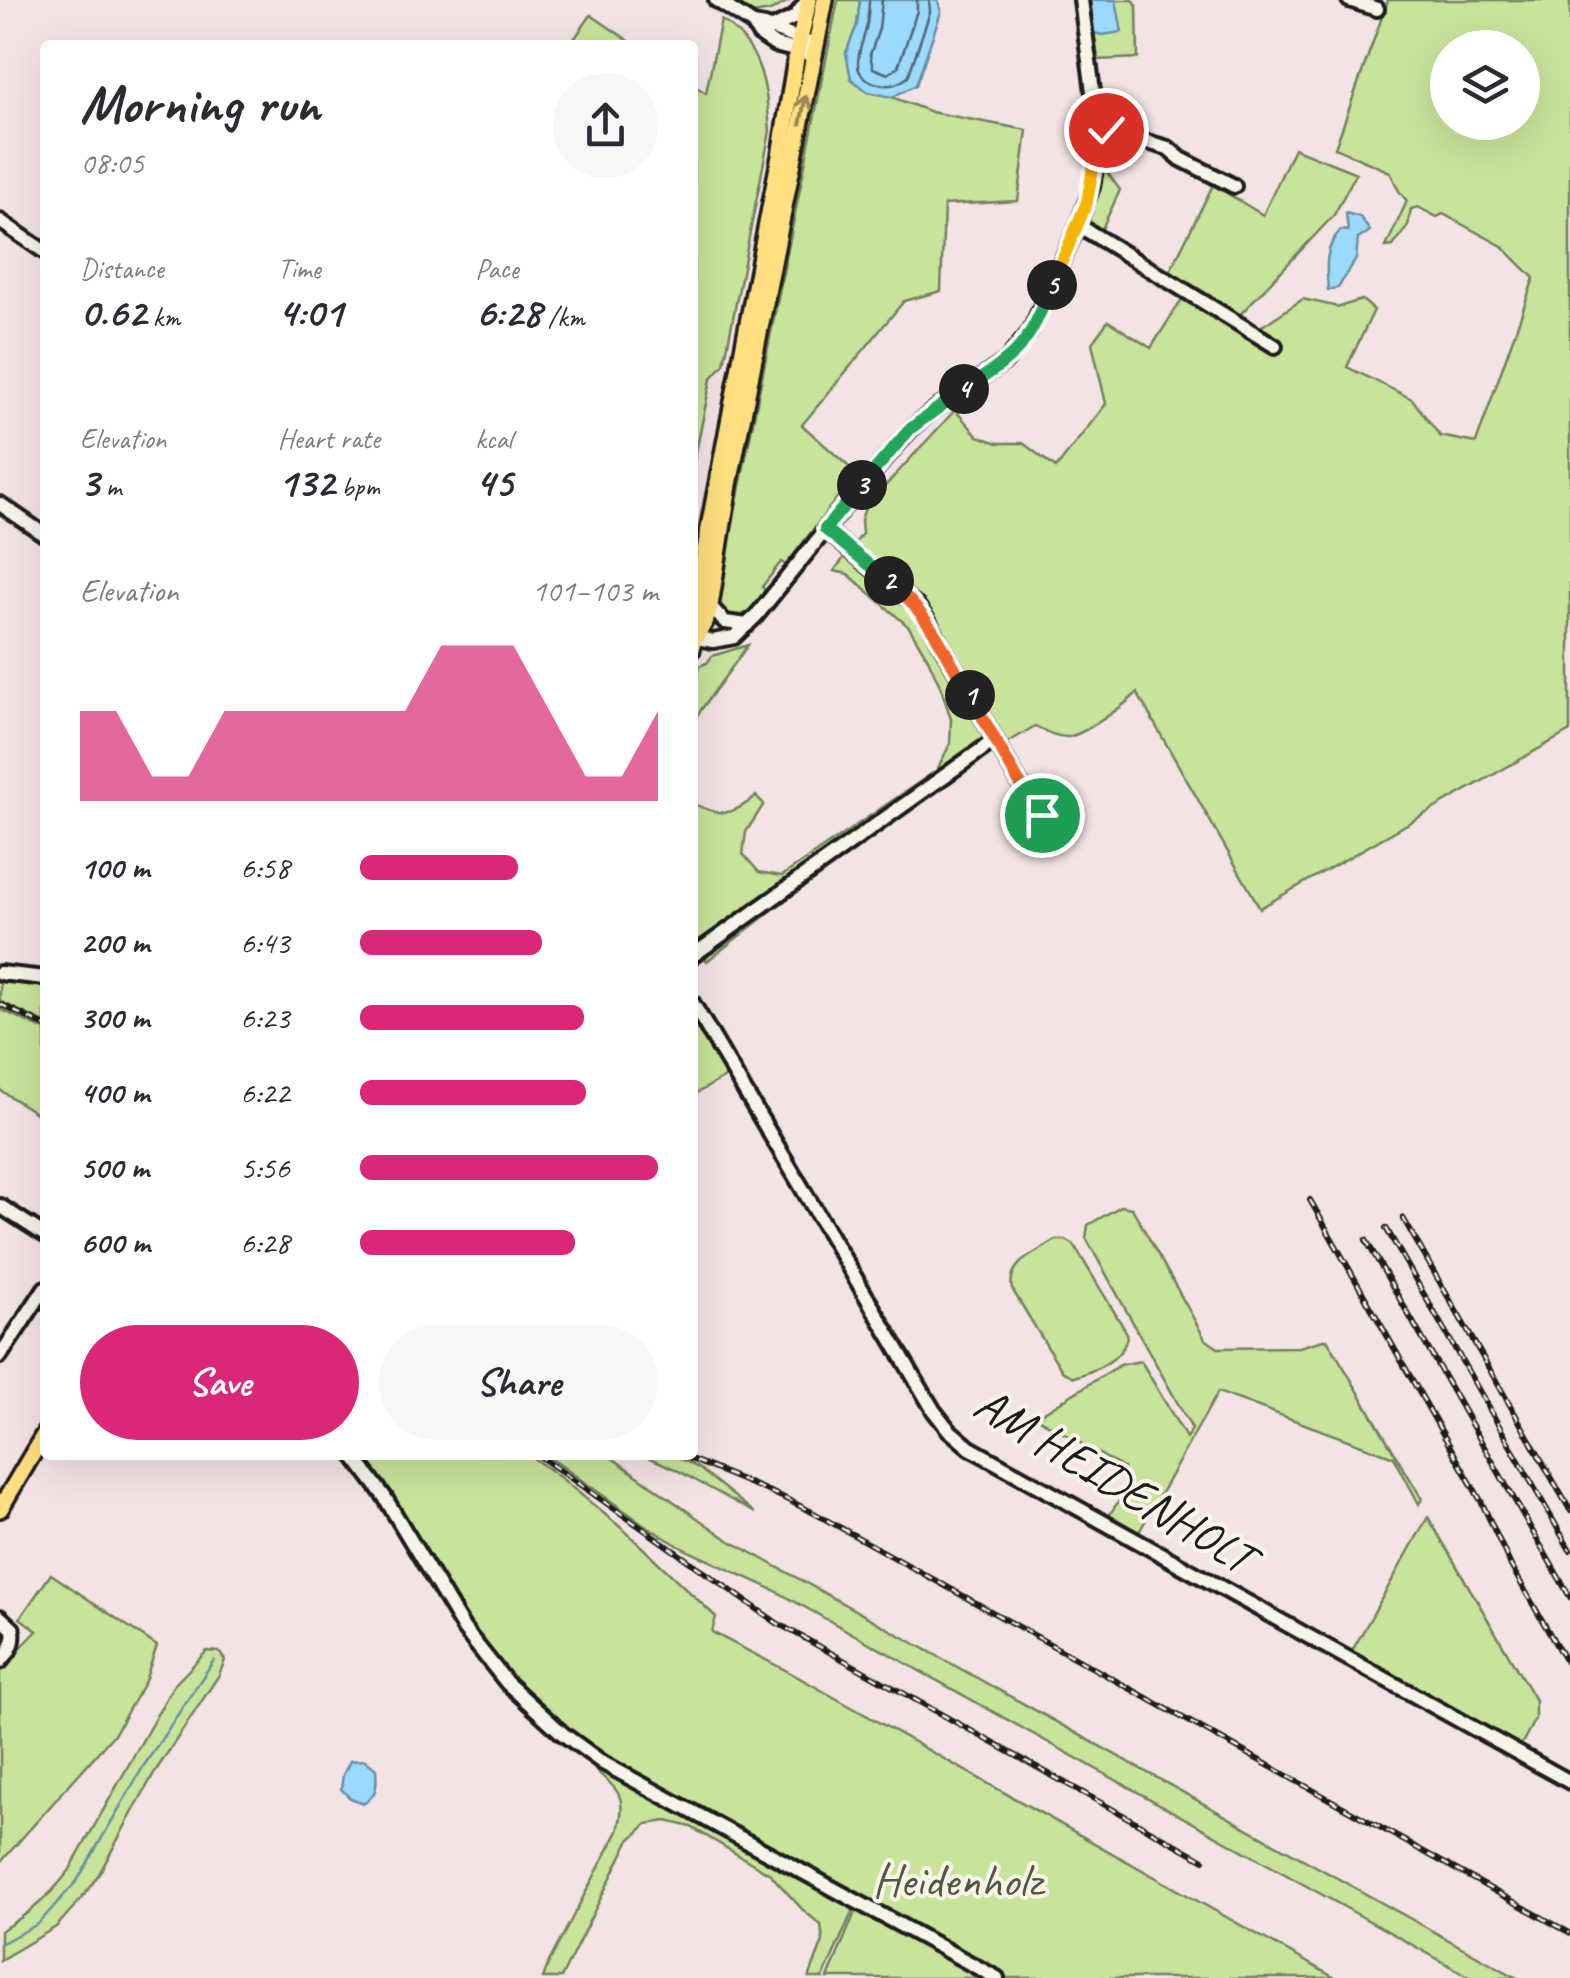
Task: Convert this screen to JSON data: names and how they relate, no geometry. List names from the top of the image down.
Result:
{
  "streets": {
    "street": ["AM HEIDENHOLT"]
  },
  "parks": ["Heidenholz"],
  "page": {
    "heading": ["Morning run", "08:05"],
    "stats": [
      ["Distance", "0.62 km"],
      ["Time", "4:01"],
      ["Pace", "6:28 /km"],
      ["Elevation", "3 m"],
      ["Heart rate", "132 bpm"],
      ["kcal", "45"]
    ],
    "pins": [
      "5",
      "4",
      "3",
      "2",
      "1"
    ],
    "chart": ["Elevation", "101–103 m"],
    "list": [
      {
        "name": "100 m",
        "note": "6:58"
      },
      {
        "name": "200 m",
        "note": "6:43"
      },
      {
        "name": "300 m",
        "note": "6:23"
      },
      {
        "name": "400 m",
        "note": "6:22"
      },
      {
        "name": "500 m",
        "note": "5:56"
      },
      {
        "name": "600 m",
        "note": "6:28"
      }
    ],
    "buttons": ["Save", "Share"]
  }
}
